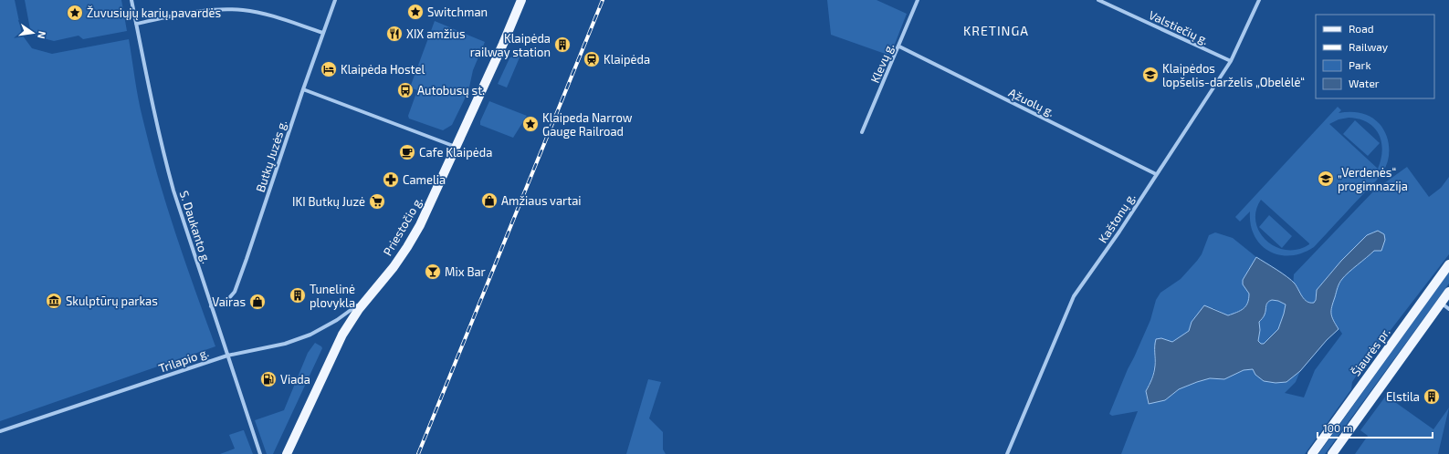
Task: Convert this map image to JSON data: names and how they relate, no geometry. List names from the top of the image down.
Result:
{
  "streets": {
    "main road": ["Priestočio g.", "Šiaurės pr."],
    "street": [
      "Valstiečių g.",
      "Klevų g.",
      "Ąžuolų g.",
      "Butkų Juzės g.",
      "Kaštonų g.",
      "S. Daukanto g.",
      "Trilapio g."
    ]
  },
  "crossings": [
    ["Valstiečių g.", "Kaštonų g."],
    ["Klevų g.", "Ąžuolų g."],
    ["Ąžuolų g.", "Kaštonų g."],
    ["Butkų Juzės g.", "S. Daukanto g."],
    ["Priestočio g.", "Trilapio g."],
    ["S. Daukanto g.", "Trilapio g."]
  ],
  "districts": ["KRETINGA"],
  "places": {
    "place": ["Switchman", "Žuvusiųjų karių pavardės", "Klaipeda Narrow Gauge Railroad"],
    "restaurant": ["XIX amžius"],
    "building": ["Klaipėda railway station", "Tunelinė plovykla", "Elstila"],
    "station": ["Klaipėda"],
    "hotel": ["Klaipėda Hostel"],
    "school or university": ["Klaipėdos lopšelis-darželis „Obelėlė“", "„Verdenės“ progimnazija"],
    "bus stop": ["Autobusų st."],
    "cafe": ["Cafe Klaipėda"],
    "pharmacy": ["Camelia"],
    "shop": ["Amžiaus vartai", "Vairas"],
    "supermarket": ["IKI Butkų Juzė"],
    "bar": ["Mix Bar"],
    "museum": ["Skulptūrų parkas"],
    "fuel station": ["Viada"]
  },
  "legend": [
    "Road",
    "Railway",
    "Park",
    "Water"
  ],
  "scale_bar": "100 m",
  "north": "right"
}
